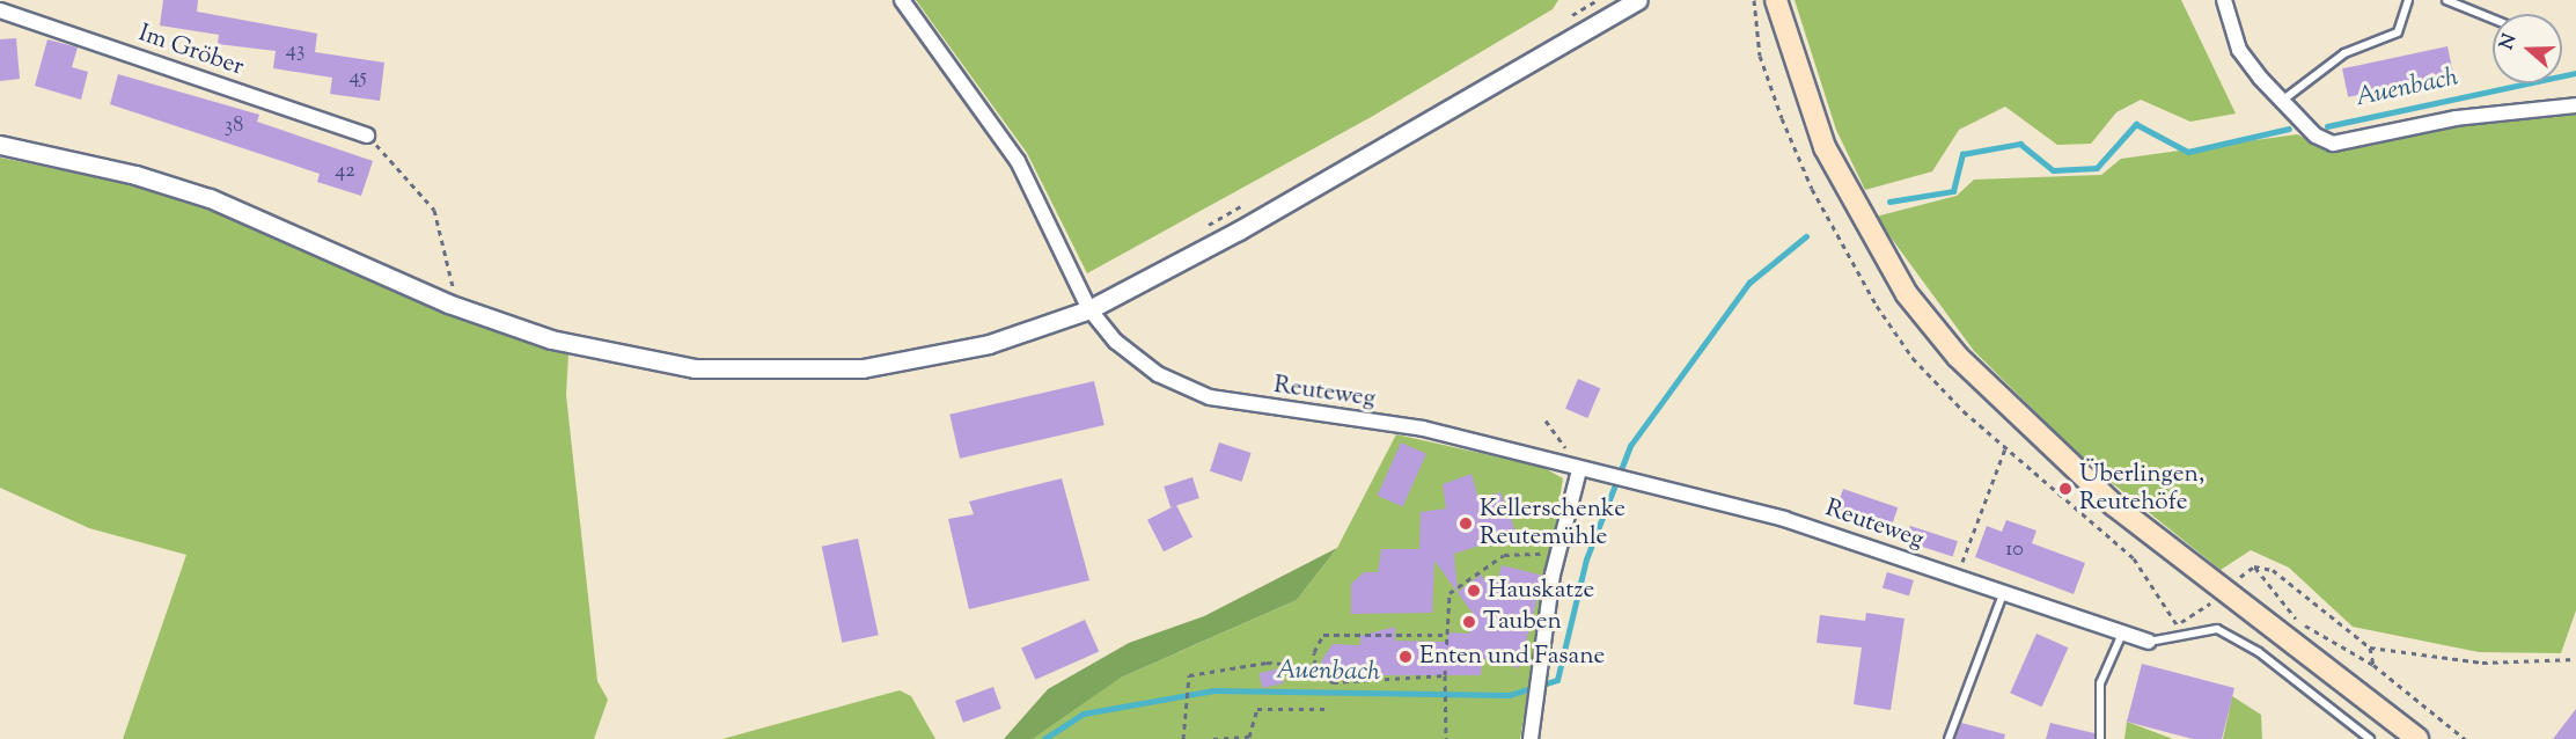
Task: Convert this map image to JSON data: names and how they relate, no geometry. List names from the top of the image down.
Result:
{
  "streets": {
    "street": ["Im Gröber", "Reuteweg"]
  },
  "water": ["Auenbach"],
  "places": [
    "Überlingen, Reutehöfe",
    "Kellerschenke Reutemühle",
    "Hauskatze",
    "Tauben",
    "Enten und Fasane"
  ],
  "house_numbers": [
    "43",
    "45",
    "38",
    "42",
    "10"
  ],
  "north": "left"
}
